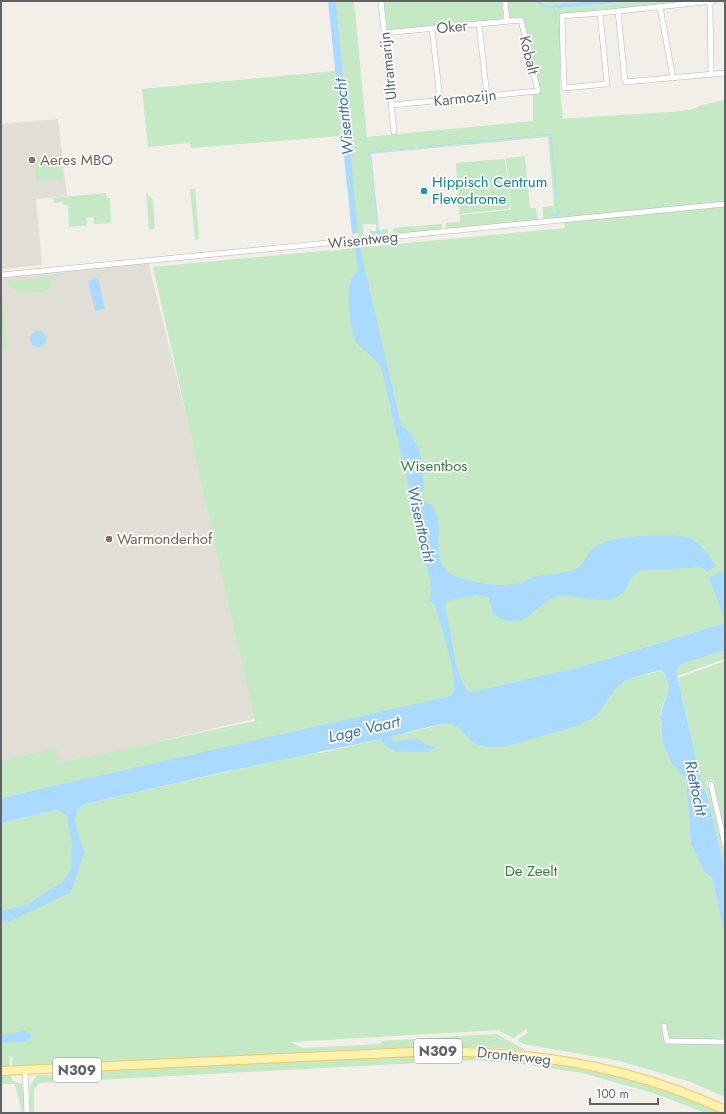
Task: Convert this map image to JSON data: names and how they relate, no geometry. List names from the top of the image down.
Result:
{
  "streets": {
    "main road": ["N309", "Dronterweg"],
    "street": [
      "Oker",
      "Kobalt",
      "Ultramarijn",
      "Karmozijn",
      "Wisentweg"
    ]
  },
  "crossings": [
    ["Oker", "Kobalt"],
    ["Oker", "Ultramarijn"],
    ["Kobalt", "Karmozijn"],
    ["Ultramarijn", "Karmozijn"]
  ],
  "water": ["Wisenttocht", "Lage Vaart", "Riettocht"],
  "parks": ["Wisentbos", "De Zeelt"],
  "places": ["Aeres MBO", "Hippisch Centrum Flevodrome", "Warmonderhof"],
  "scale_bar": "100 m"
}
